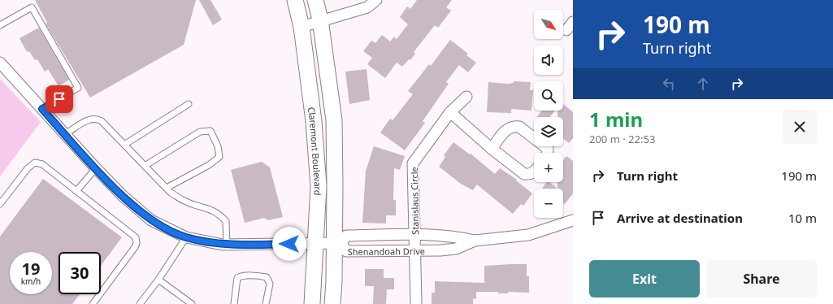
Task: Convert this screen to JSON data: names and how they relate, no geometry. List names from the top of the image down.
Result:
{
  "streets": {
    "main road": ["Claremont Boulevard"],
    "street": ["Stanislaus Circle", "Shenandoah Drive"]
  },
  "crossings": [
    ["Claremont Boulevard", "Shenandoah Drive"],
    ["Stanislaus Circle", "Shenandoah Drive"]
  ],
  "north": "bottom right",
  "page": {
    "turn": ["190 m", "Turn right"],
    "map_buttons": ["+", "−"],
    "heading": ["1 min", "200 m · 22:53"],
    "list": [
      {
        "name": "Turn right",
        "value": "190 m"
      },
      {
        "name": "Arrive at destination",
        "value": "10 m"
      }
    ],
    "speed": "19 km/h",
    "limit": "30",
    "buttons": ["Exit", "Share"]
  }
}
